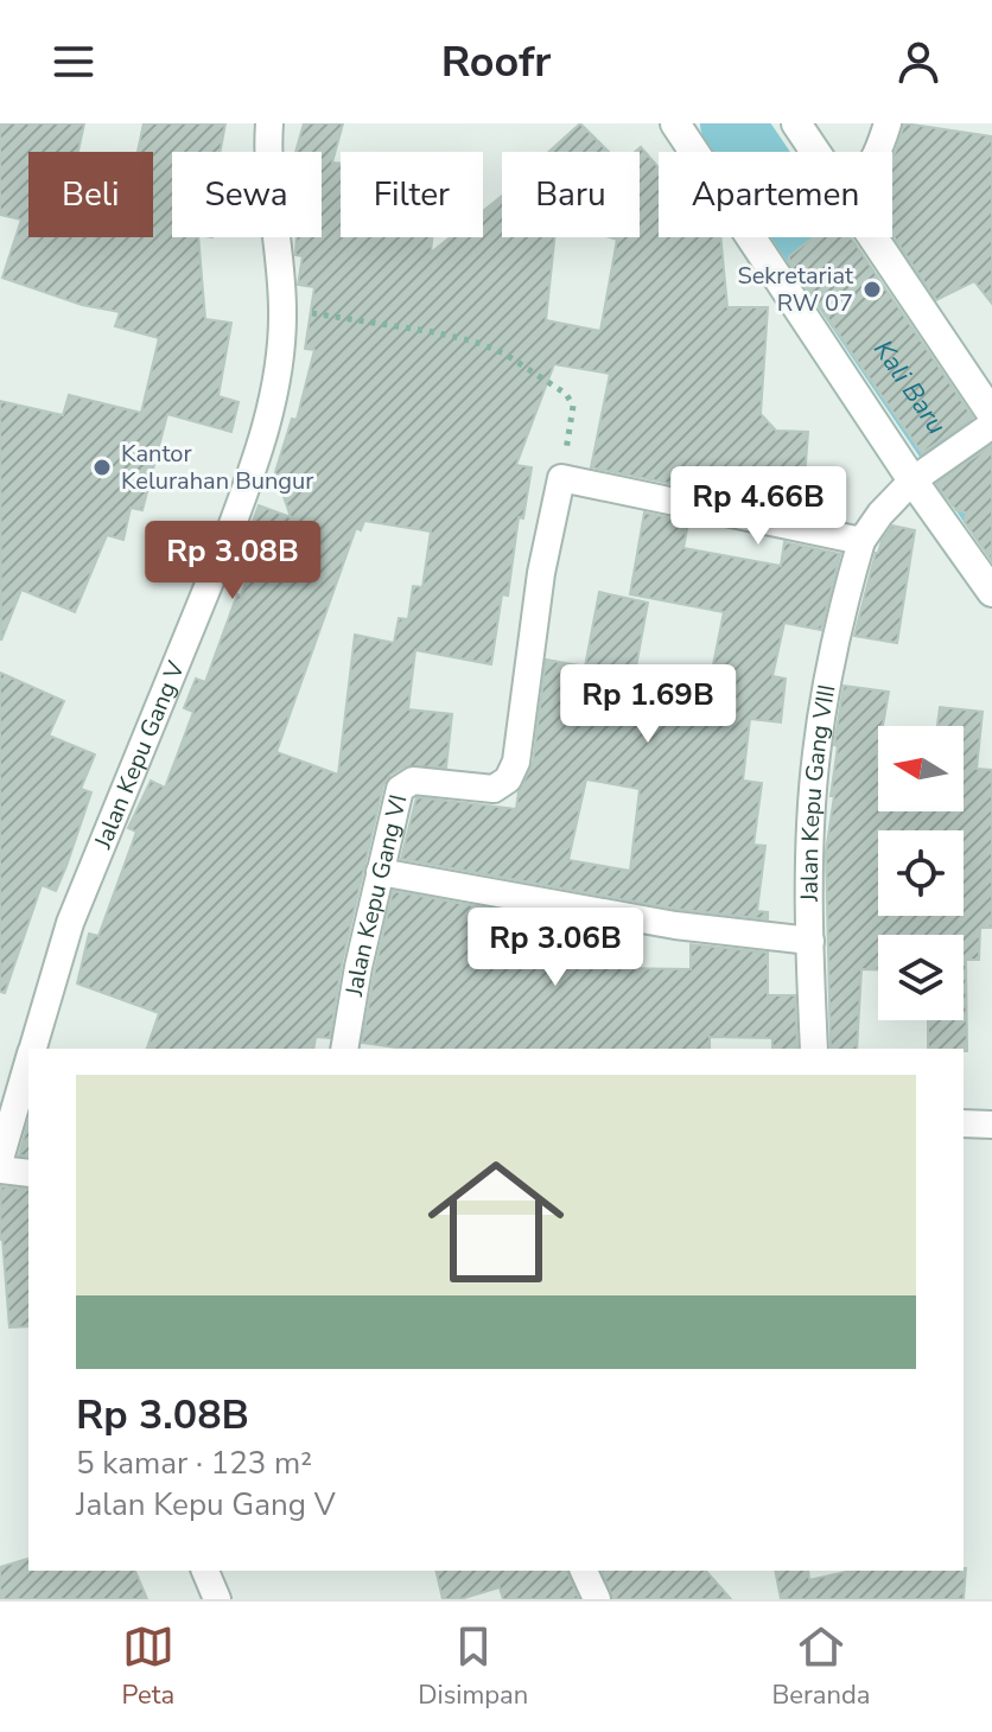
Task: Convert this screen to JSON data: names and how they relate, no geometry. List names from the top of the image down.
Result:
{
  "streets": {
    "street": ["Jalan Kepu Gang V", "Jalan Kepu Gang VIII", "Jalan Kepu Gang VI"]
  },
  "water": ["Kali Baru"],
  "places": ["Sekretariat RW 07", "Kantor Kelurahan Bungur"],
  "north": "left",
  "page": {
    "header": "Roofr",
    "chip": [
      "Beli",
      "Sewa",
      "Filter",
      "Baru",
      "Apartemen"
    ],
    "price": [
      "Rp 4.66B",
      "Rp 3.08B",
      "Rp 1.69B",
      "Rp 3.06B"
    ],
    "list": [
      {
        "name": "Rp 3.08B",
        "note": "5 kamar · 123 m² · Jalan Kepu Gang V"
      }
    ],
    "tabs": ["Peta", "Disimpan", "Beranda"]
  }
}
